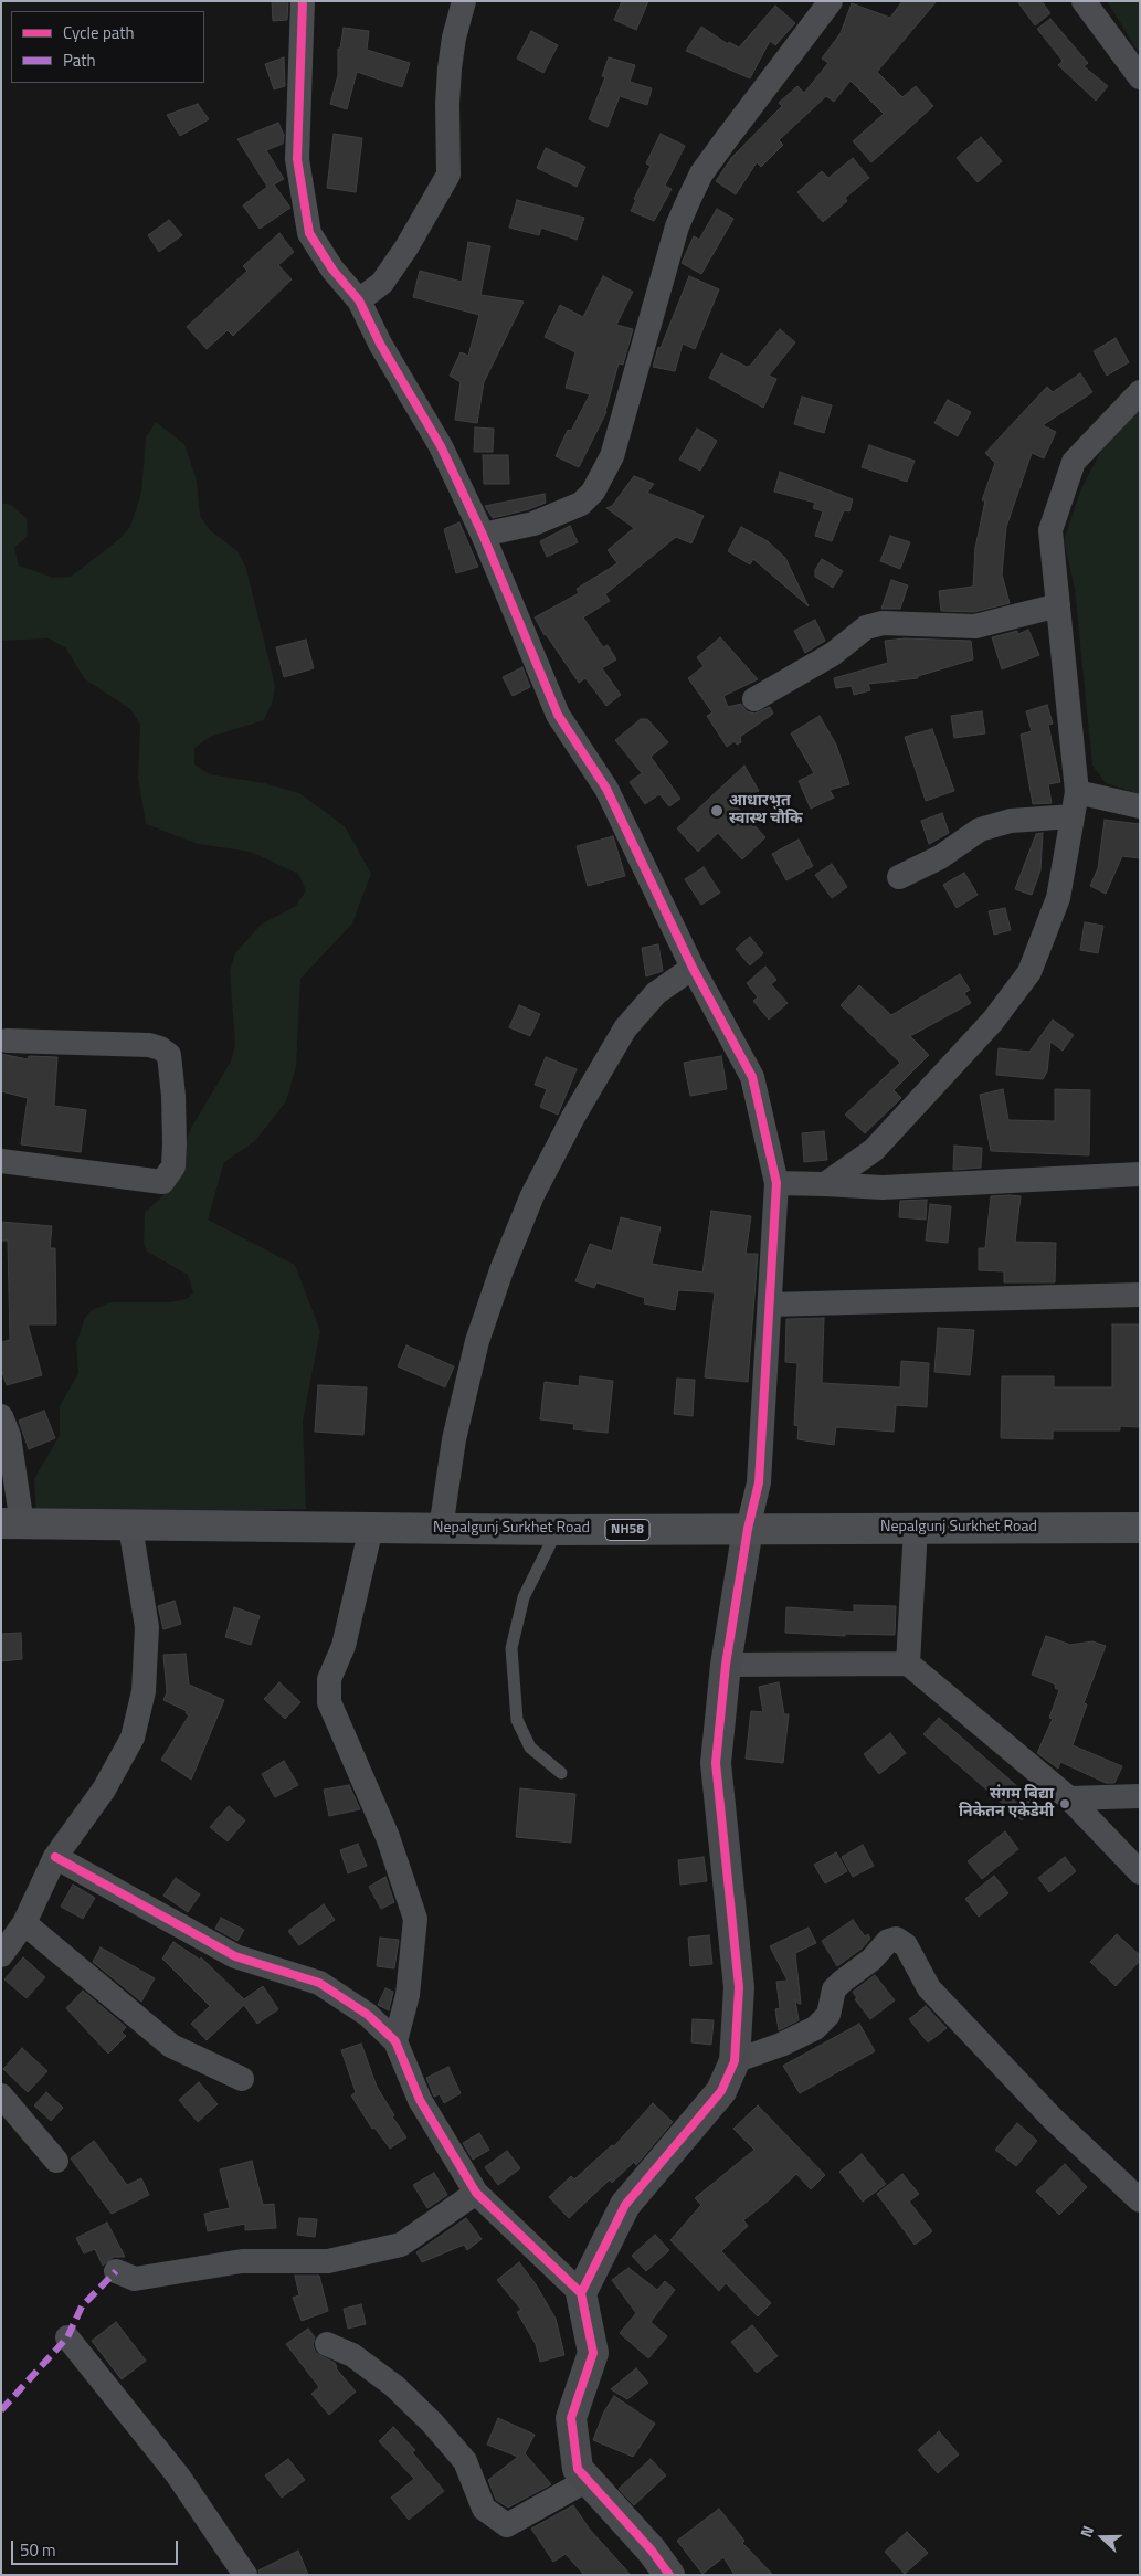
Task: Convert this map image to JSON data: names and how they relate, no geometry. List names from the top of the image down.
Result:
{
  "streets": {
    "main road": ["Nepalgunj Surkhet Road", "NH58"]
  },
  "crossings": [
    ["Nepalgunj Surkhet Road", "NH58"]
  ],
  "places": ["आधारभुत स्वास्थ चौकि", "संगम बिद्या निकेतन एकेडेमी"],
  "legend": ["Cycle path", "Path"],
  "scale_bar": "50 m",
  "north": "left"
}
